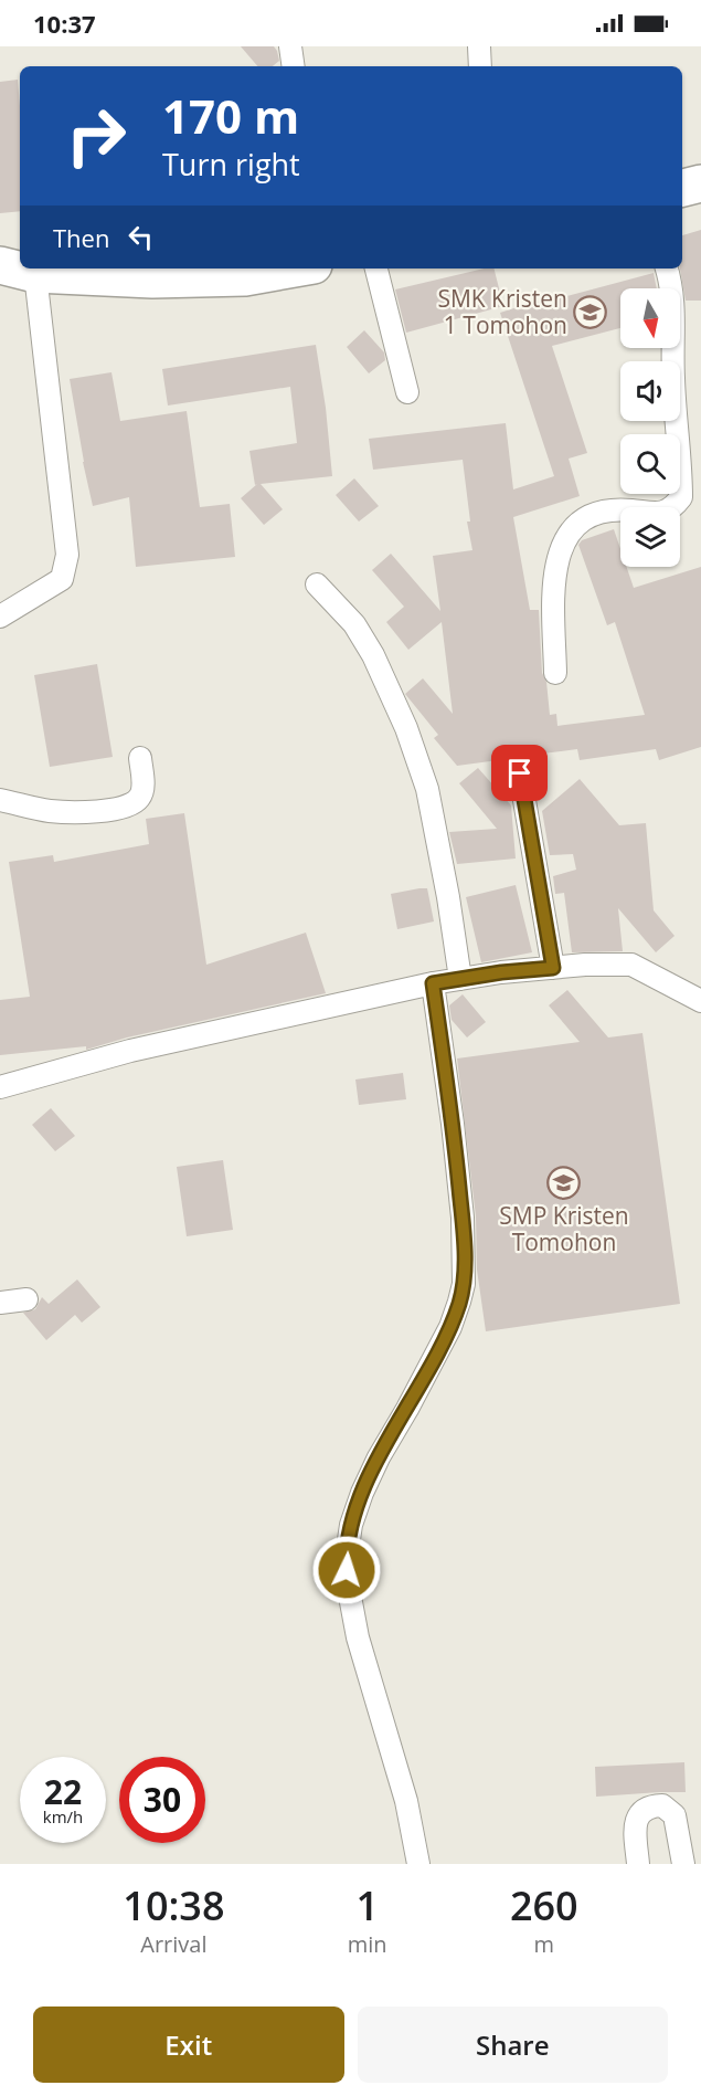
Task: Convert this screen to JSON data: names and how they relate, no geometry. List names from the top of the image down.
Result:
{
  "places": {
    "school or university": ["SMK Kristen 1 Tomohon", "SMP Kristen Tomohon"]
  },
  "north": "bottom",
  "page": {
    "status": "10:37",
    "turn": ["170 m", "Turn right"],
    "then": "Then",
    "speed": "22 km/h",
    "limit": "30",
    "eta": [
      "10:38",
      "Arrival",
      "1",
      "min",
      "260",
      "m"
    ],
    "buttons": ["Exit", "Share"]
  }
}
